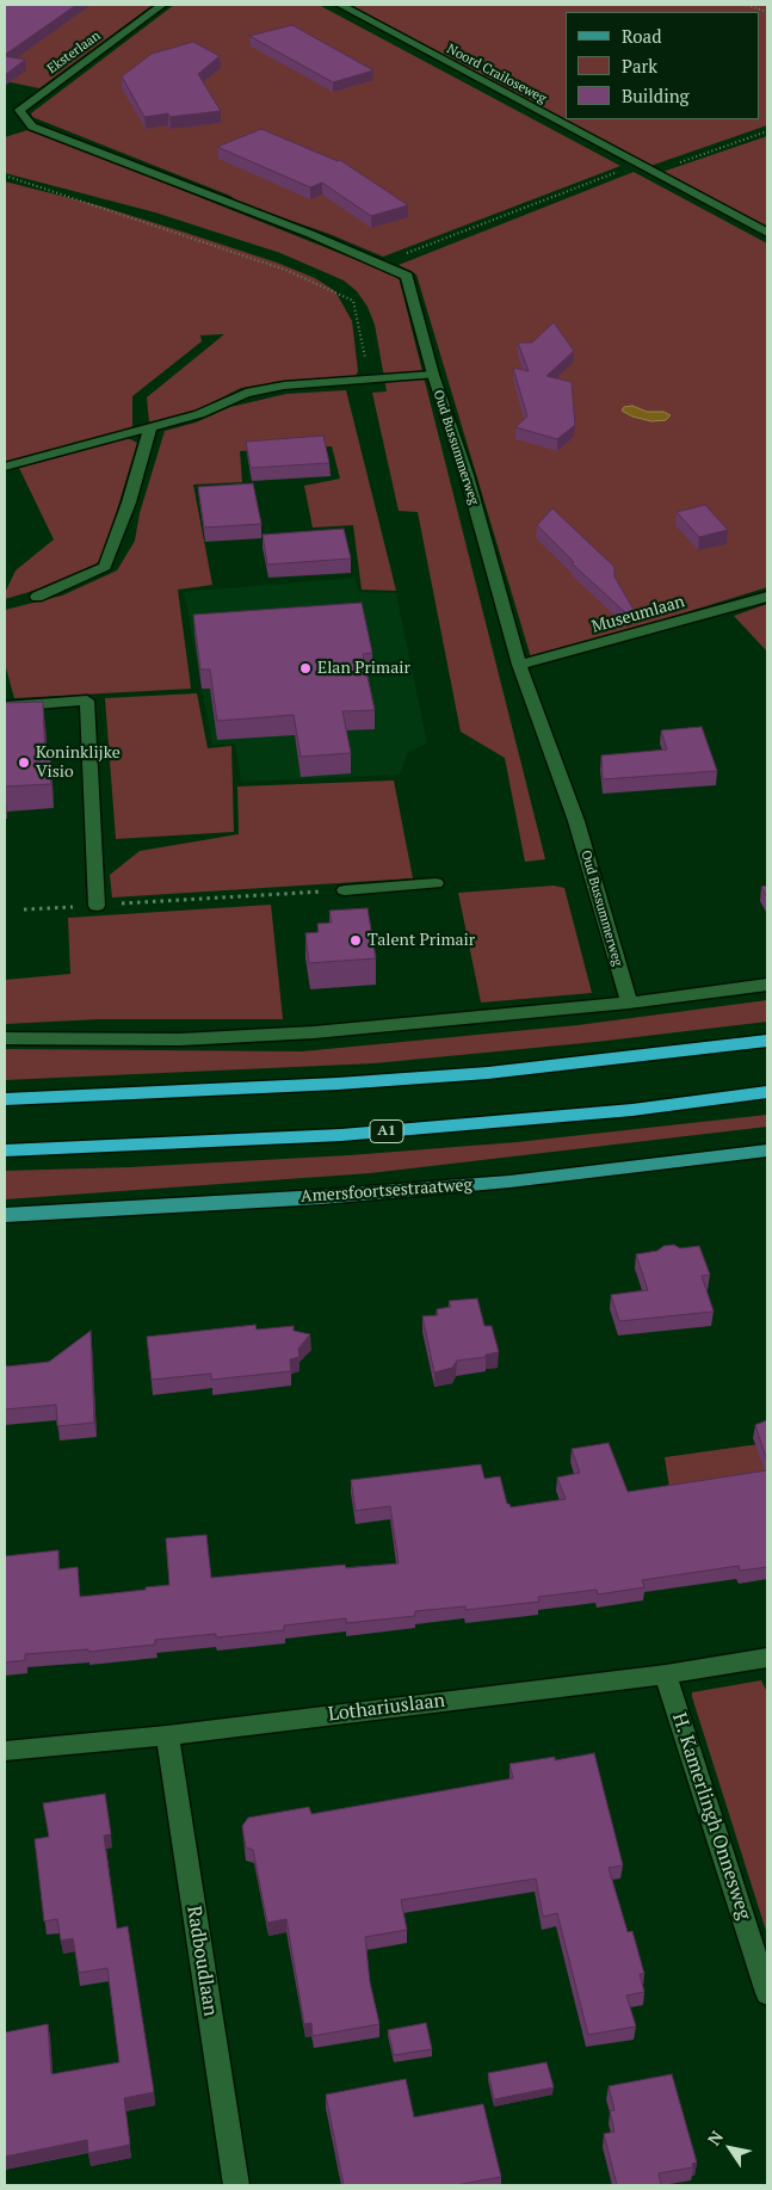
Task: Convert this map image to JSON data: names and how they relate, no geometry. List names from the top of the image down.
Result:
{
  "streets": {
    "highway": ["A1"],
    "main road": ["Amersfoortsestraatweg"],
    "street": [
      "Eksterlaan",
      "Noord Crailoseweg",
      "Oud Bussummerweg",
      "Museumlaan",
      "Lothariuslaan",
      "H. Kamerlingh Onnesweg",
      "Radboudlaan"
    ]
  },
  "crossings": [
    ["Eksterlaan", "Oud Bussummerweg"],
    ["Oud Bussummerweg", "Museumlaan"],
    ["Lothariuslaan", "H. Kamerlingh Onnesweg"],
    ["Lothariuslaan", "Radboudlaan"]
  ],
  "places": ["Elan Primair", "Koninklijke Visio", "Talent Primair"],
  "legend": ["Road", "Park", "Building"],
  "north": "top left"
}
